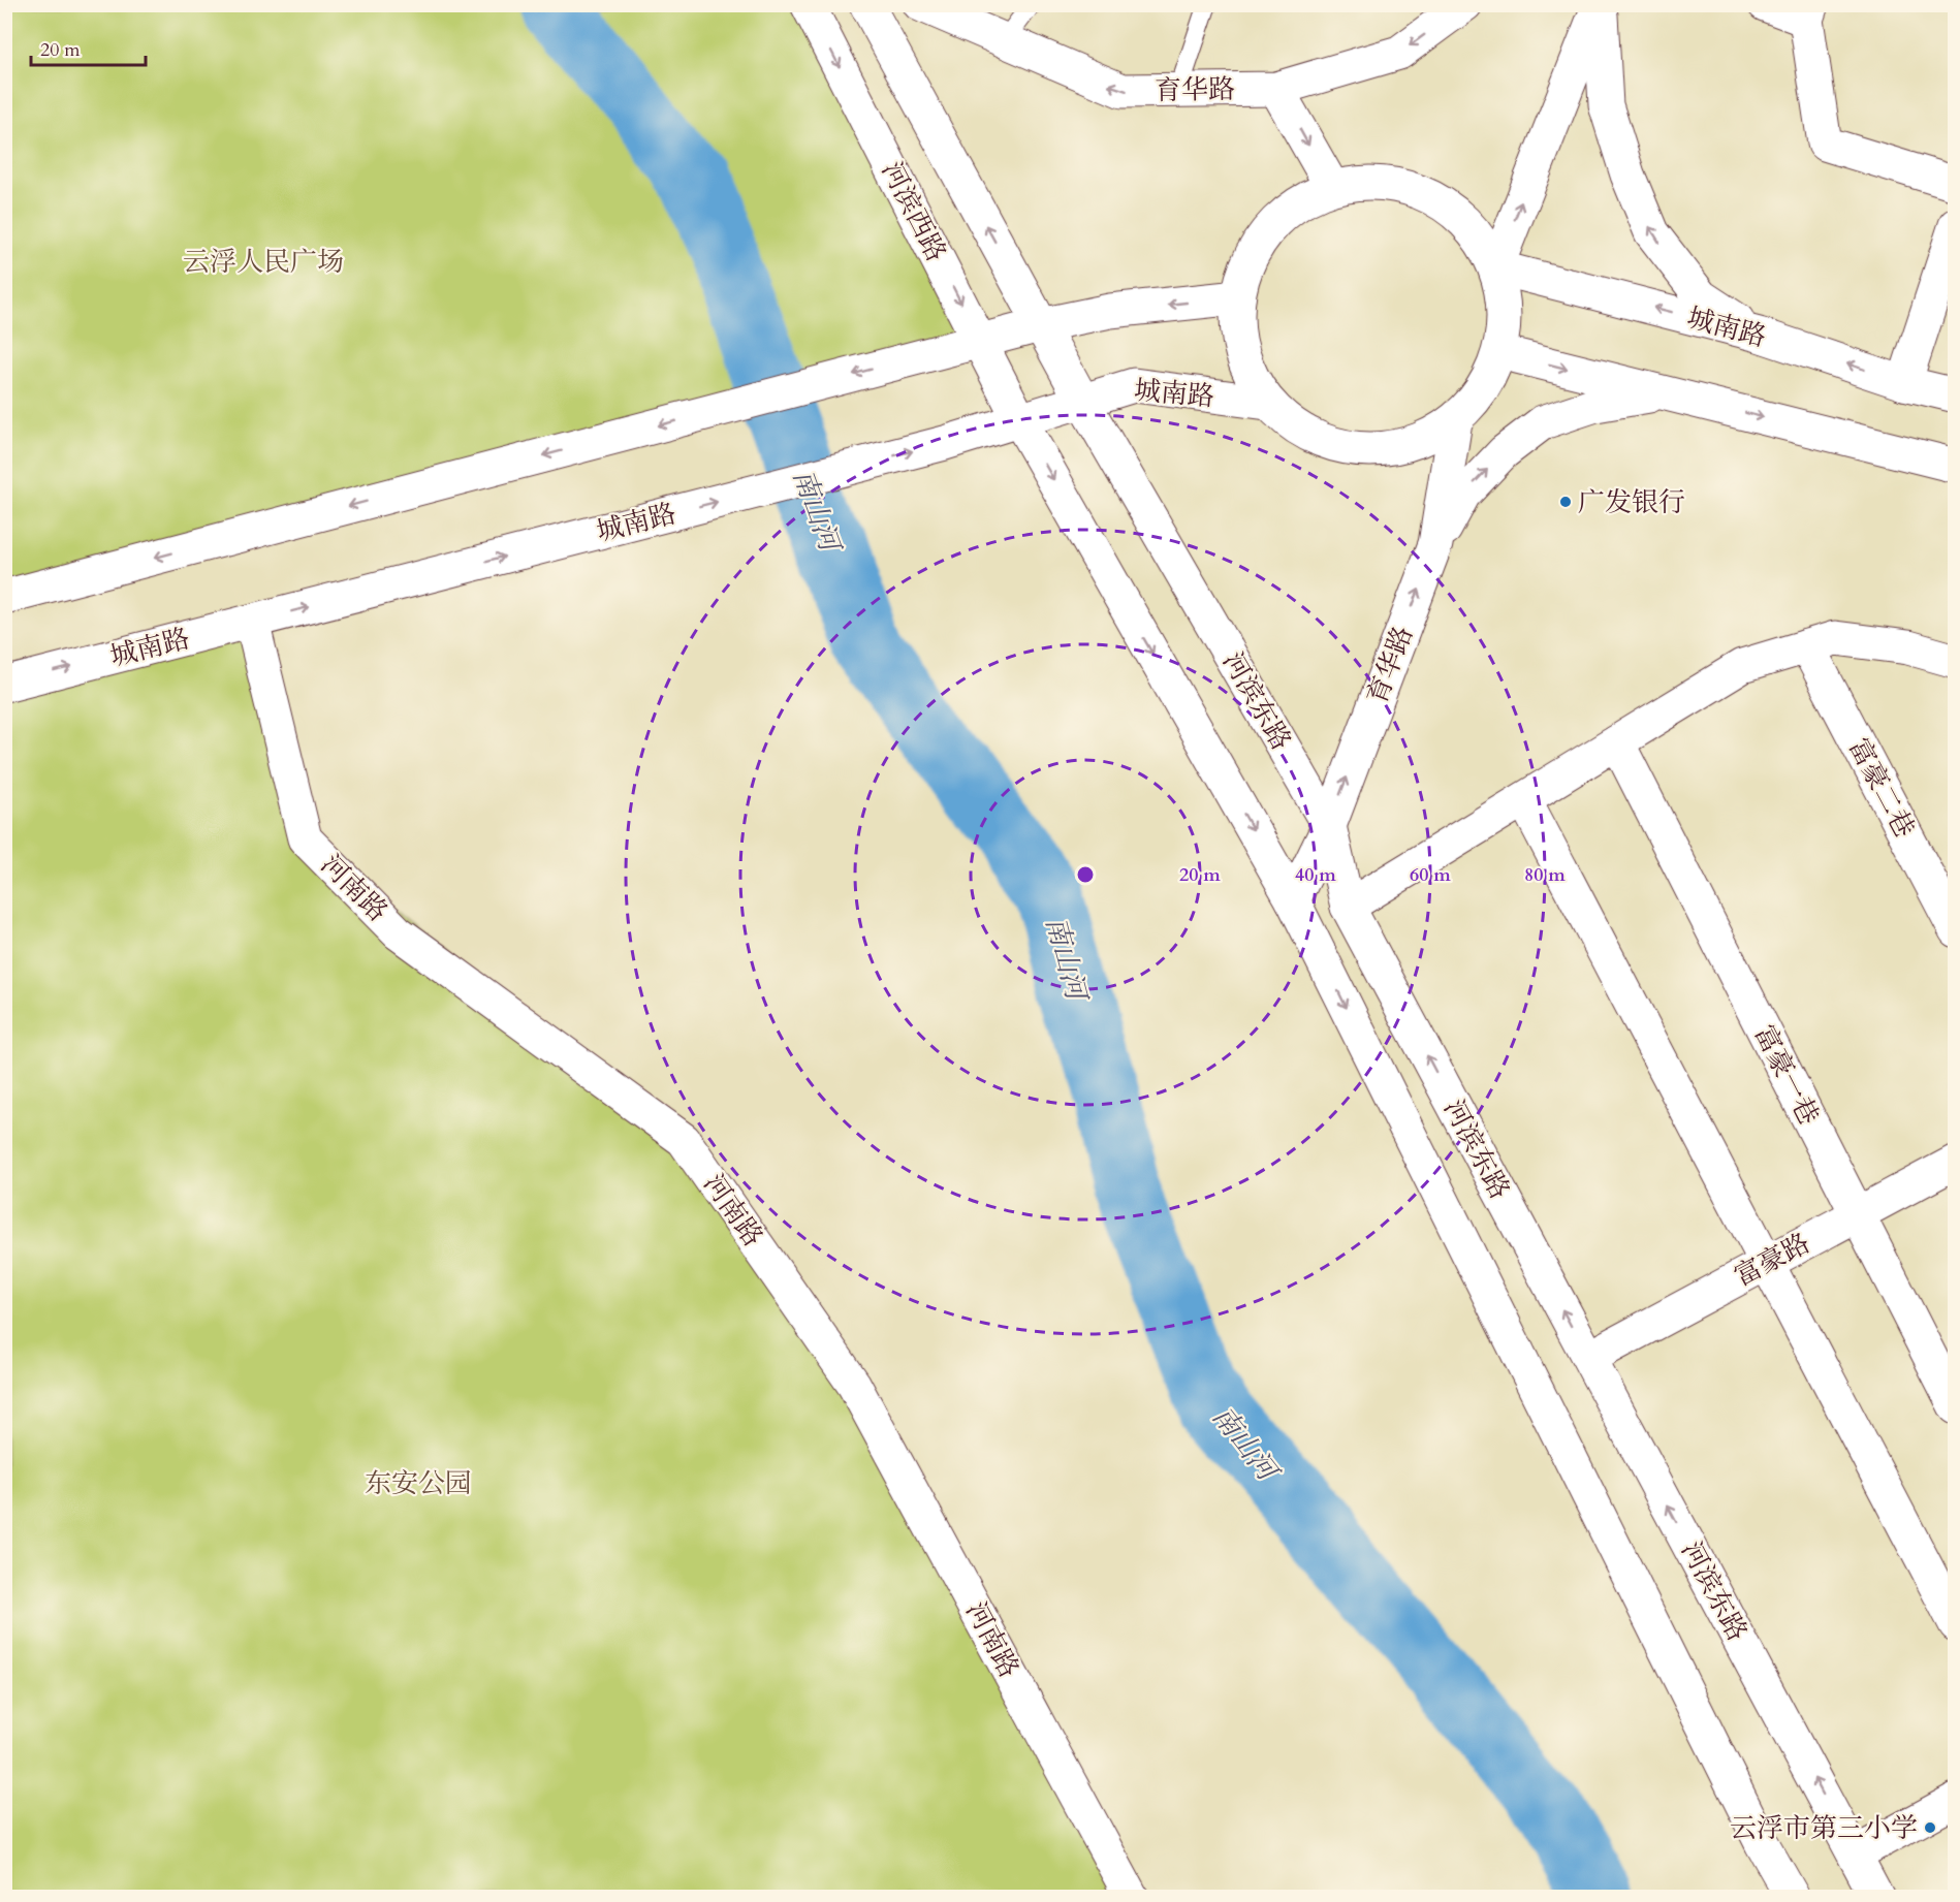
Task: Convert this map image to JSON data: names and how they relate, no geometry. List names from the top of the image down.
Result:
{
  "streets": {
    "main road": [
      "育华路",
      "河滨西路",
      "城南路",
      "河滨东路",
      "富豪二巷",
      "河南路",
      "富豪一巷",
      "富豪路"
    ]
  },
  "crossings": [
    ["育华路", "城南路"],
    ["育华路", "河滨东路"],
    ["河滨西路", "城南路"],
    ["河滨西路", "河滨东路"],
    ["城南路", "河滨东路"],
    ["城南路", "河南路"],
    ["河滨东路", "富豪路"],
    ["富豪一巷", "富豪路"]
  ],
  "water": ["南山河"],
  "parks": ["云浮人民广场", "东安公园"],
  "places": ["广发银行", "云浮市第三小学"],
  "scale_bar": "20 m",
  "rings": [
    "20 m",
    "40 m",
    "60 m",
    "80 m"
  ]
}
